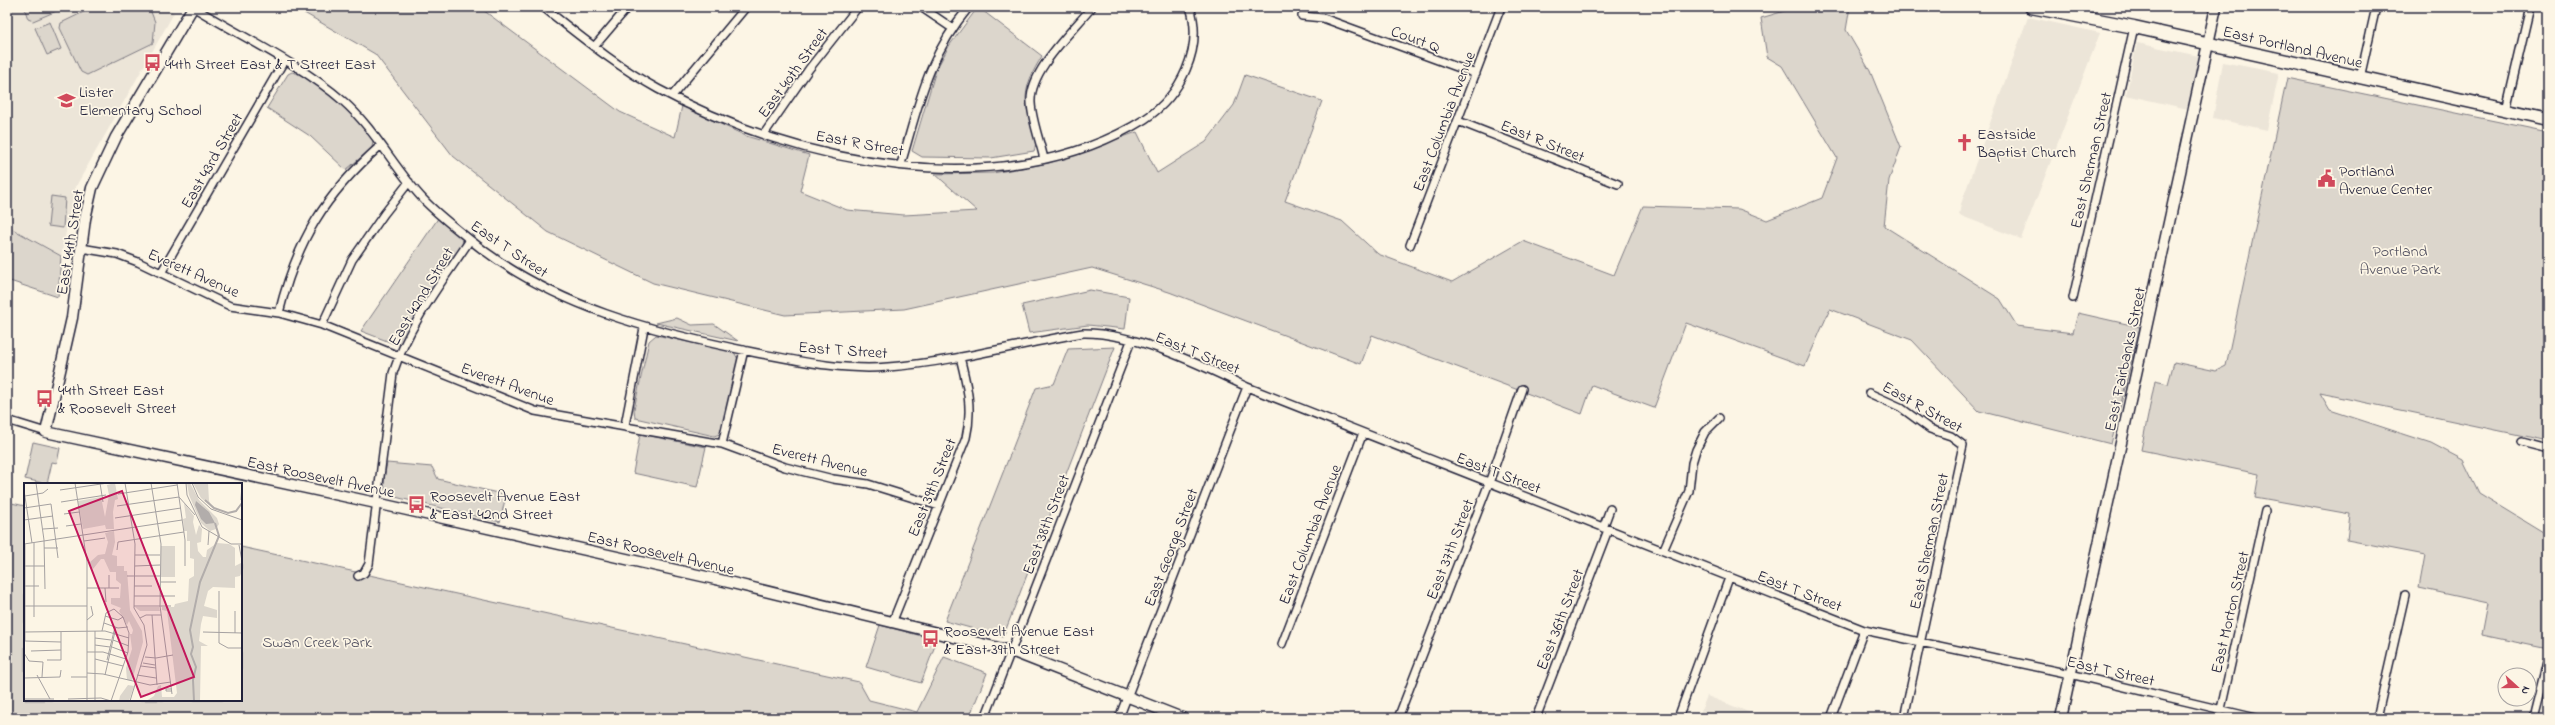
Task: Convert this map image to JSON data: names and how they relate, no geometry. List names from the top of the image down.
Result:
{
  "streets": {
    "main road": ["East Portland Avenue"],
    "street": [
      "Court Q",
      "East 40th Street",
      "East Columbia Avenue",
      "East R Street",
      "East 43rd Street",
      "East Sherman Street",
      "East 44th Street",
      "East T Street",
      "Everett Avenue",
      "East 42nd Street",
      "East Fairbanks Street",
      "East Roosevelt Avenue",
      "East 39th Street",
      "East 38th Street",
      "East George Street",
      "East 37th Street",
      "East Morton Street",
      "East 36th Street"
    ]
  },
  "crossings": [
    ["Court Q", "East Columbia Avenue"],
    ["East Portland Avenue", "East Sherman Street"],
    ["East Portland Avenue", "East Fairbanks Street"],
    ["East 40th Street", "East R Street"],
    ["East Columbia Avenue", "East R Street"],
    ["East Columbia Avenue", "East T Street"],
    ["East R Street", "East Sherman Street"],
    ["East 43rd Street", "East T Street"],
    ["East 43rd Street", "Everett Avenue"],
    ["East Sherman Street", "East T Street"],
    ["East 44th Street", "East T Street"],
    ["East 44th Street", "Everett Avenue"],
    ["East 44th Street", "East Roosevelt Avenue"],
    ["East T Street", "East 42nd Street"],
    ["East T Street", "East Fairbanks Street"],
    ["East T Street", "East 39th Street"],
    ["East T Street", "East 38th Street"],
    ["East T Street", "East George Street"],
    ["East T Street", "East 37th Street"],
    ["East T Street", "East Morton Street"],
    ["East T Street", "East 36th Street"],
    ["Everett Avenue", "East 42nd Street"],
    ["Everett Avenue", "East 39th Street"],
    ["East 42nd Street", "East Roosevelt Avenue"],
    ["East Roosevelt Avenue", "East 39th Street"],
    ["East Roosevelt Avenue", "East 38th Street"],
    ["East Roosevelt Avenue", "East George Street"]
  ],
  "parks": ["Portland Avenue Park", "Swan Creek Park"],
  "places": {
    "bus stop": [
      "44th Street East & T Street East",
      "44th Street East & Roosevelt Street",
      "Roosevelt Avenue East & East 42nd Street",
      "Roosevelt Avenue East & East 39th Street"
    ],
    "school or university": ["Lister Elementary School"],
    "church": ["Eastside Baptist Church"],
    "public building": ["Portland Avenue Center"]
  },
  "north": "right"
}
